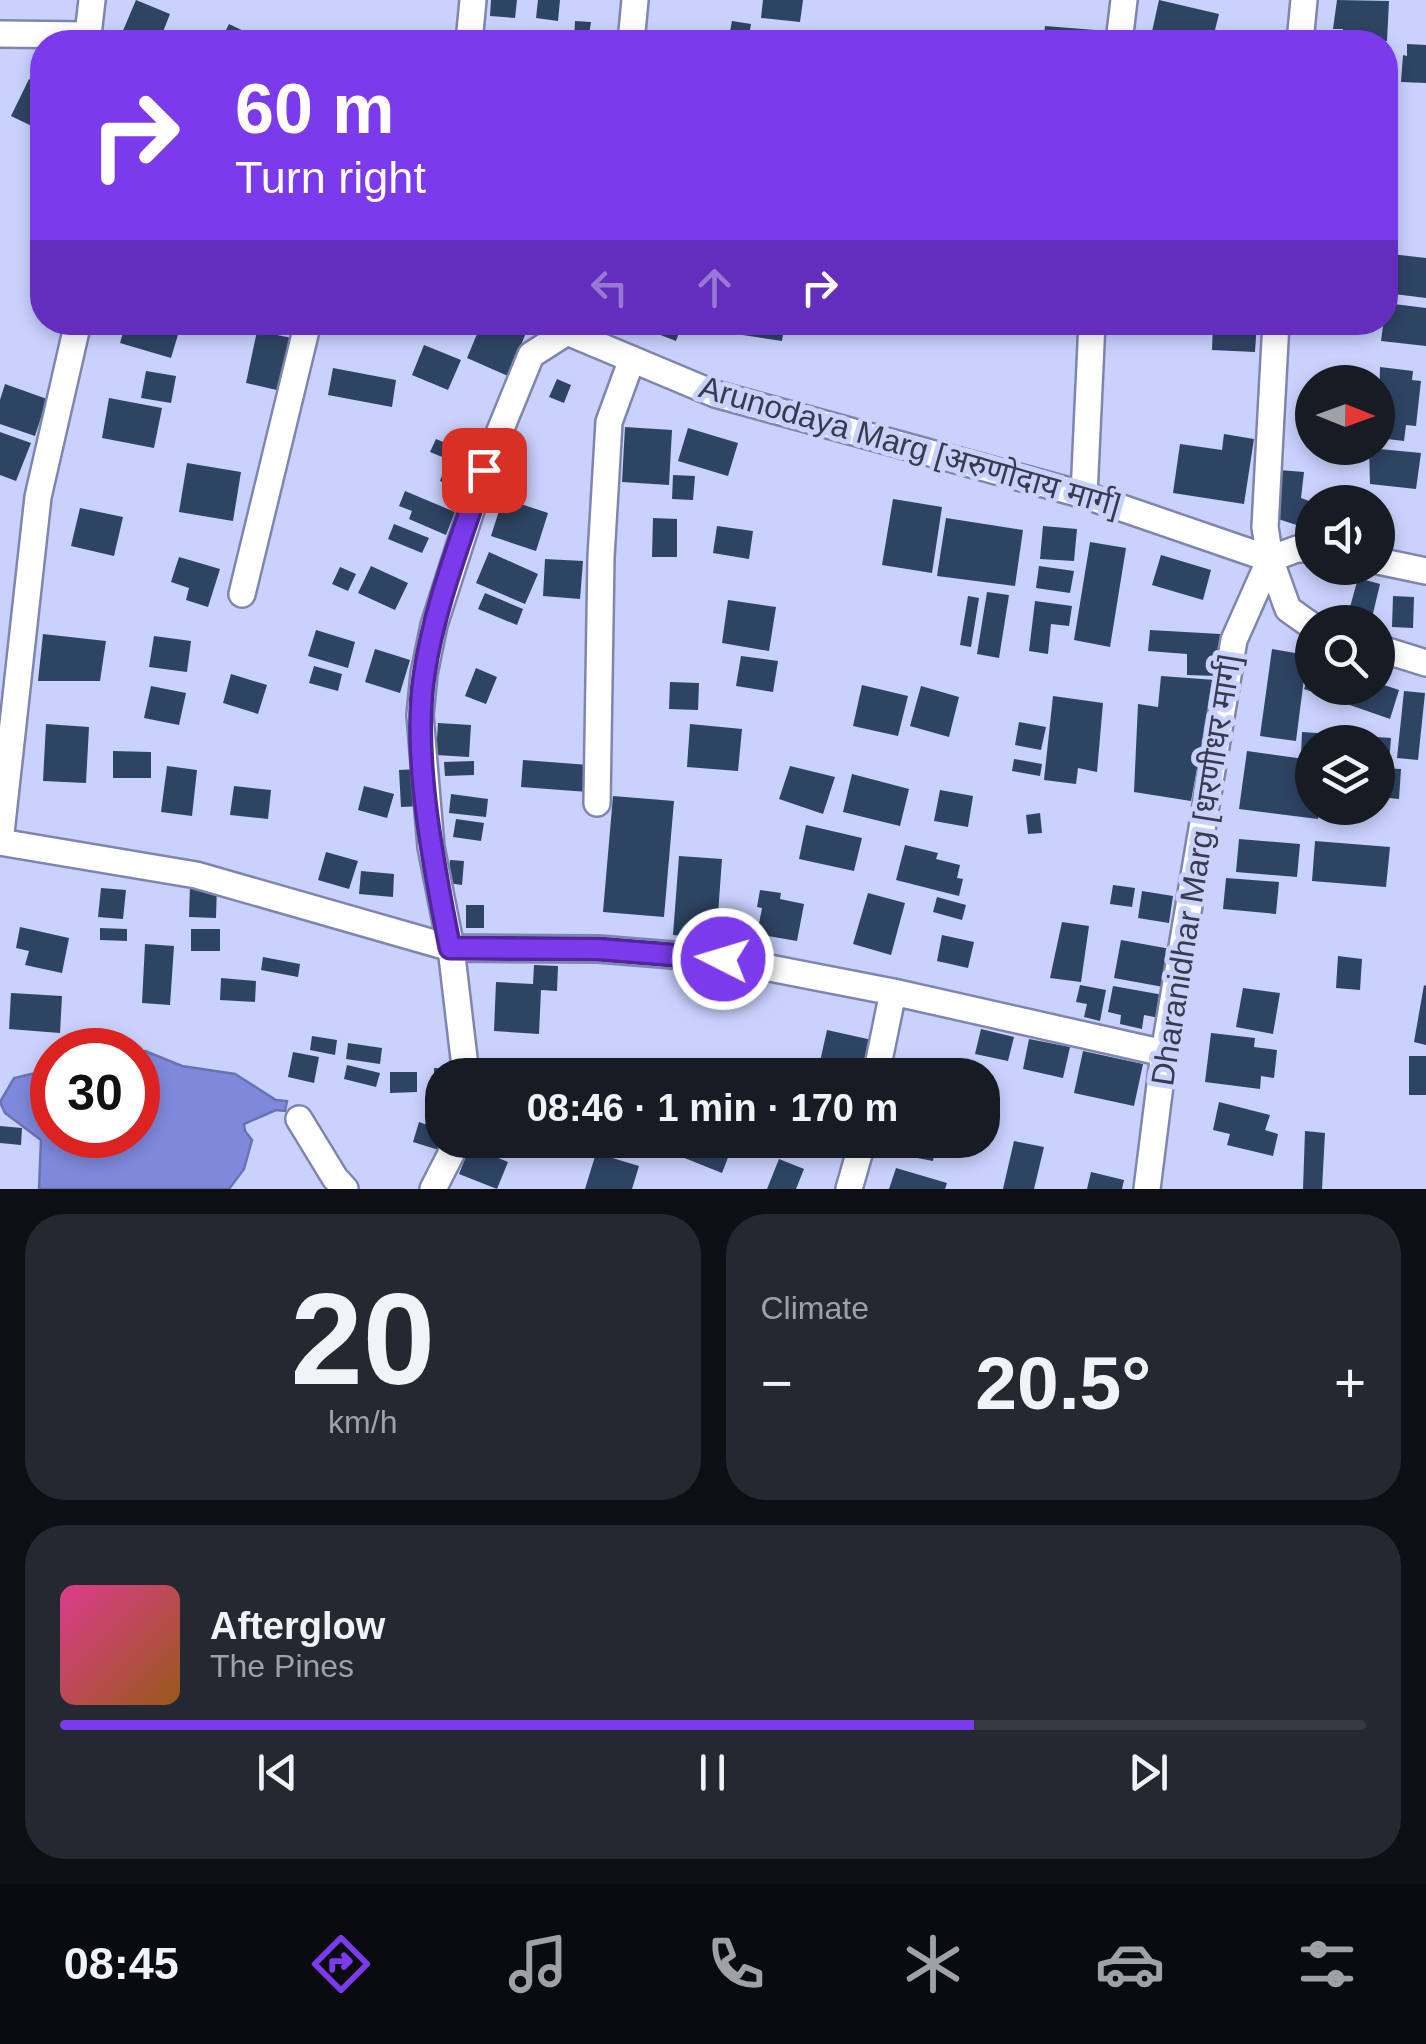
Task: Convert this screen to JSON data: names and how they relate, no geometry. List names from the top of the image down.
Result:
{
  "streets": {
    "street": ["Arunodaya Marg [अरुणोदा‍य मार्ग]", "Dharanidhar Marg [धरणीधर मार्ग]"]
  },
  "crossings": [
    ["Arunodaya Marg [अरुणोदा‍य मार्ग]", "Dharanidhar Marg [धरणीधर मार्ग]"]
  ],
  "north": "right",
  "page": {
    "turn": ["60 m", "Turn right"],
    "limit": "30",
    "trip": "08:46 · 1 min · 170 m",
    "tile": [
      ["20", "km/h"],
      "Climate"
    ],
    "heat": ["−", "20.5°", "+"],
    "song": ["Afterglow", "The Pines"],
    "tabs": "08:45"
  }
}
